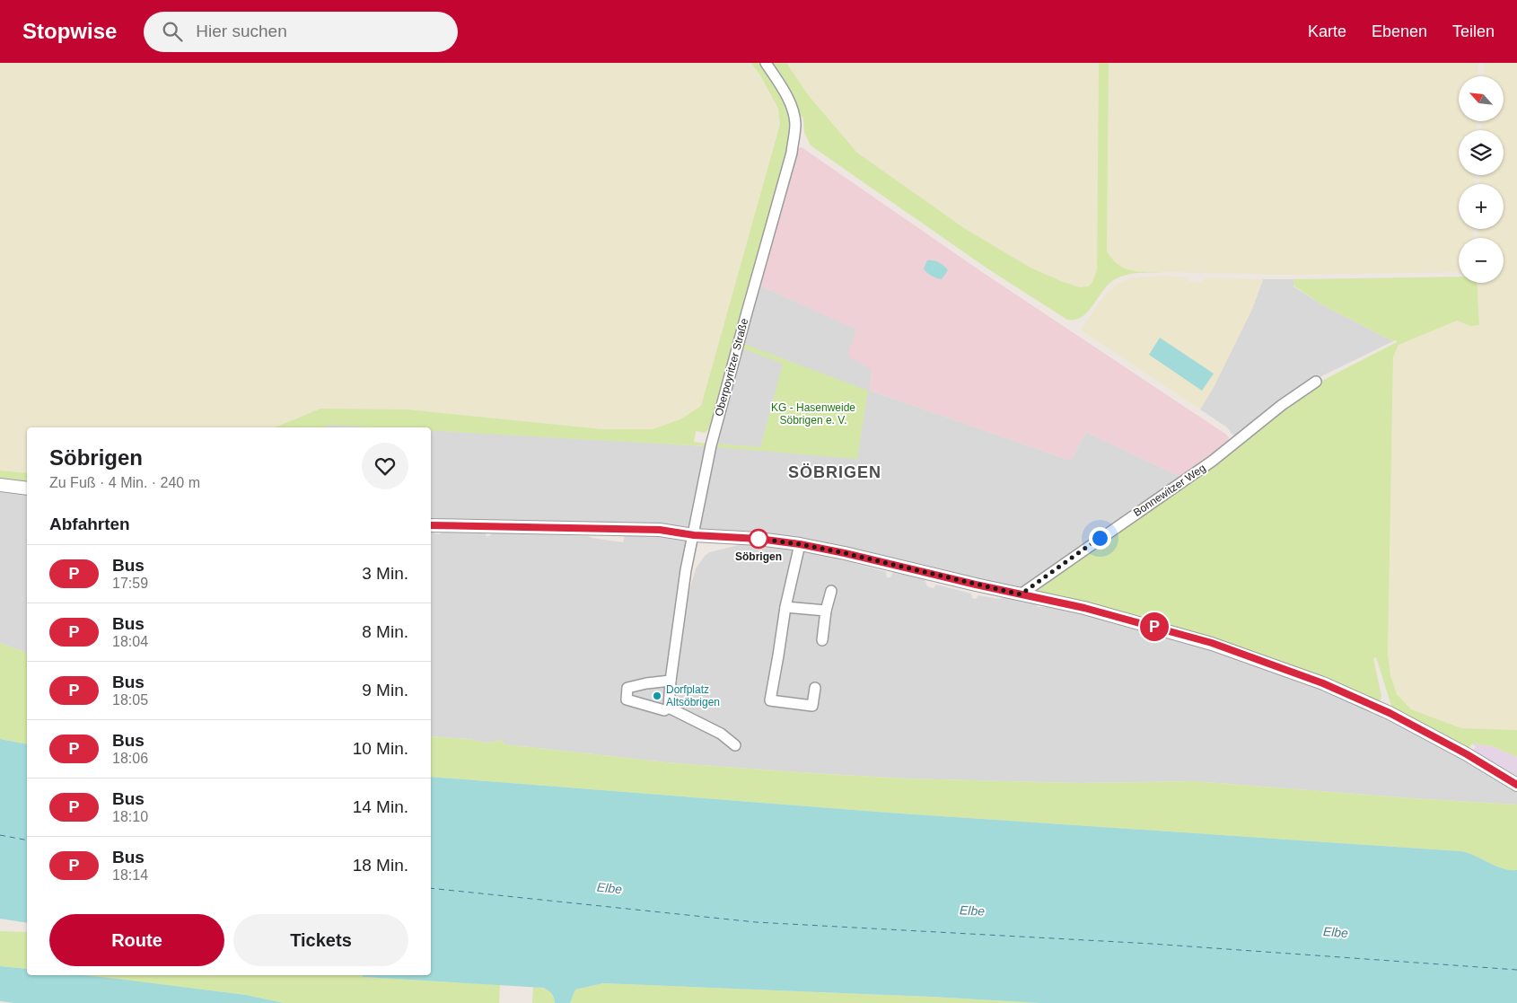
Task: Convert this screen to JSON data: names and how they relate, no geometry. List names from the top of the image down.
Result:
{
  "streets": {
    "street": ["Oberpoyritzer Straße", "Bonnewitzer Weg"]
  },
  "districts": ["SÖBRIGEN"],
  "water": ["Elbe"],
  "parks": ["KG - Hasenweide Söbrigen e. V."],
  "places": ["Söbrigen", "Dorfplatz Altsöbrigen"],
  "lines": ["bus line P"],
  "north": "top left",
  "page": {
    "header": "Stopwise",
    "search": "Hier suchen",
    "nav": ["Karte", "Ebenen", "Teilen"],
    "on_map": "P",
    "map_buttons": ["+", "−"],
    "heading": [
      ["Söbrigen", "Zu Fuß · 4 Min. · 240 m"],
      "Abfahrten"
    ],
    "list": [
      {
        "mark": "P",
        "name": "Bus",
        "note": "17:59",
        "value": "3 Min."
      },
      {
        "mark": "P",
        "name": "Bus",
        "note": "18:04",
        "value": "8 Min."
      },
      {
        "mark": "P",
        "name": "Bus",
        "note": "18:05",
        "value": "9 Min."
      },
      {
        "mark": "P",
        "name": "Bus",
        "note": "18:06",
        "value": "10 Min."
      },
      {
        "mark": "P",
        "name": "Bus",
        "note": "18:10",
        "value": "14 Min."
      },
      {
        "mark": "P",
        "name": "Bus",
        "note": "18:14",
        "value": "18 Min."
      }
    ],
    "buttons": ["Route", "Tickets"]
  }
}
